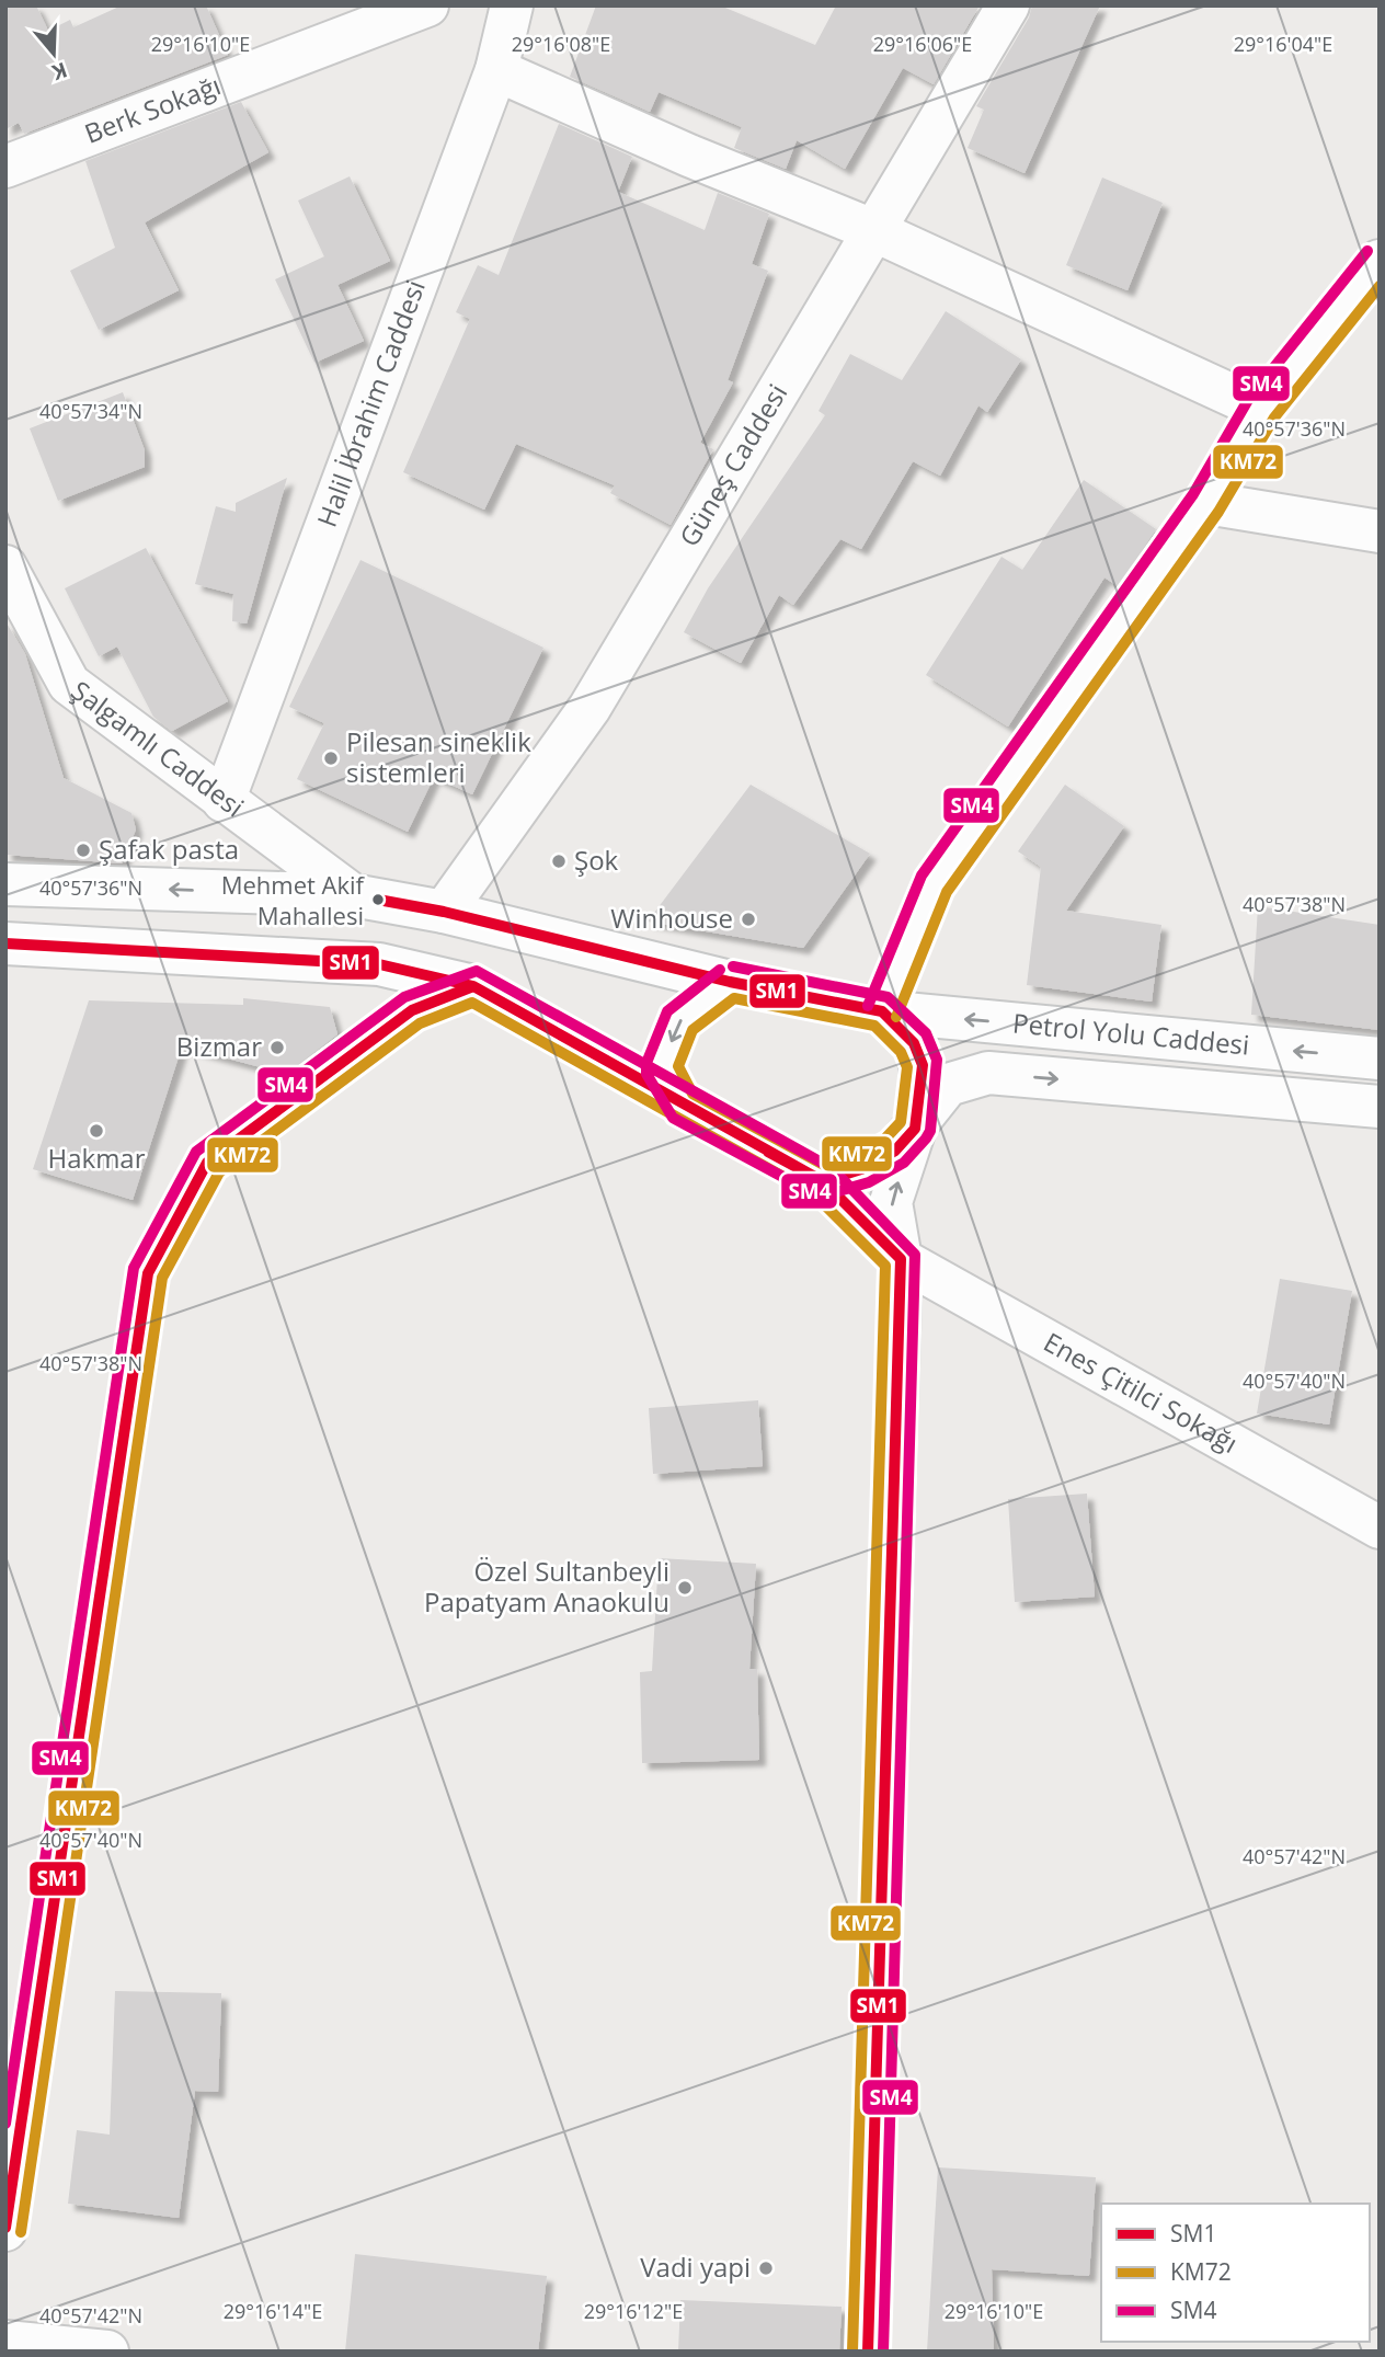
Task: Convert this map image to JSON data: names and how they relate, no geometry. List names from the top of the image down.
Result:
{
  "streets": {
    "street": [
      "Berk Sokağı",
      "Halil İbrahim Caddesi",
      "Güneş Caddesi",
      "Şalgamlı Caddesi",
      "Petrol Yolu Caddesi",
      "Enes Çitilci Sokağı"
    ]
  },
  "crossings": [
    ["Halil İbrahim Caddesi", "Şalgamlı Caddesi"],
    ["Güneş Caddesi", "Petrol Yolu Caddesi"],
    ["Şalgamlı Caddesi", "Petrol Yolu Caddesi"],
    ["Petrol Yolu Caddesi", "Enes Çitilci Sokağı"]
  ],
  "places": [
    "Pilesan sineklik sistemleri",
    "Şafak pasta",
    "Şok",
    "Mehmet Akif Mahallesi",
    "Winhouse",
    "Bizmar",
    "Hakmar",
    "Özel Sultanbeyli Papatyam Anaokulu",
    "Vadi yapi"
  ],
  "lines": ["transit line SM4", "transit line KM72", "transit line SM1"],
  "legend": ["SM1", "KM72", "SM4"],
  "north": "bottom",
  "coordinates": [
    "29°16'04\"E",
    "29°16'10\"E",
    "29°16'08\"E",
    "29°16'06\"E",
    "40°57'34\"N",
    "40°57'36\"N",
    "40°57'38\"N",
    "40°57'40\"N",
    "40°57'42\"N",
    "29°16'14\"E",
    "29°16'12\"E"
  ]
}
